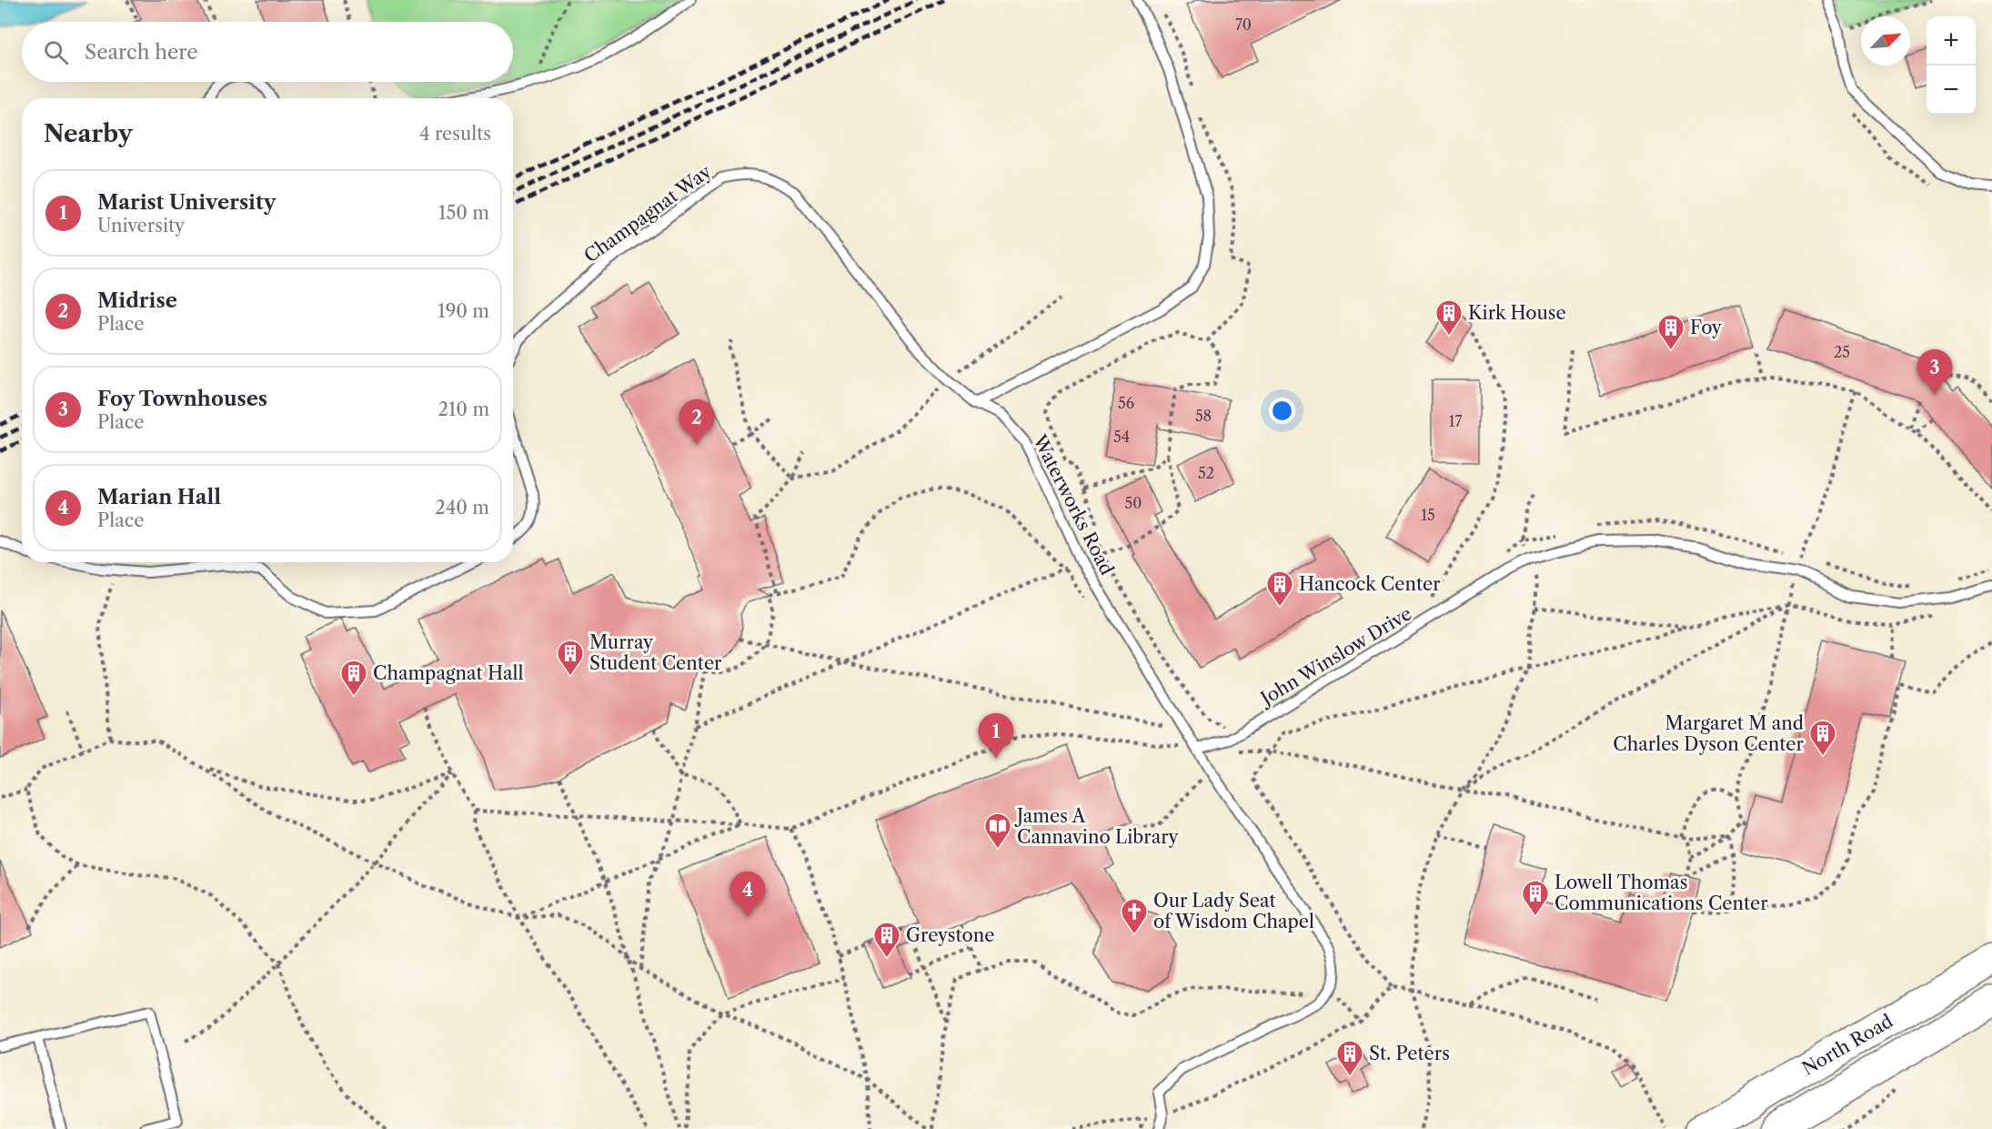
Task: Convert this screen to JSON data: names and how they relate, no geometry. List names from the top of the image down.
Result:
{
  "streets": {
    "highway": ["North Road"],
    "lane": ["Champagnat Way", "Waterworks Road", "John Winslow Drive"]
  },
  "crossings": [
    ["Champagnat Way", "Waterworks Road"],
    ["Waterworks Road", "John Winslow Drive"]
  ],
  "places": {
    "building": [
      "Kirk House",
      "Foy",
      "Hancock Center",
      "Murray Student Center",
      "Champagnat Hall",
      "Margaret M and Charles Dyson Center",
      "Lowell Thomas Communications Center",
      "Greystone",
      "St. Peters"
    ],
    "library": ["James A Cannavino Library"],
    "church": ["Our Lady Seat of Wisdom Chapel"]
  },
  "house_numbers": [
    "70",
    "25",
    "56",
    "58",
    "17",
    "54",
    "52",
    "50",
    "15"
  ],
  "north": "top right",
  "page": {
    "map_buttons": ["+", "−"],
    "search": "Search here",
    "heading": ["Nearby", "4 results"],
    "list": [
      {
        "mark": "1",
        "name": "Marist University",
        "note": "University",
        "value": "150 m"
      },
      {
        "mark": "2",
        "name": "Midrise",
        "note": "Place",
        "value": "190 m"
      },
      {
        "mark": "3",
        "name": "Foy Townhouses",
        "note": "Place",
        "value": "210 m"
      },
      {
        "mark": "4",
        "name": "Marian Hall",
        "note": "Place",
        "value": "240 m"
      }
    ],
    "pins": [
      "3",
      "2",
      "1",
      "4"
    ]
  }
}
